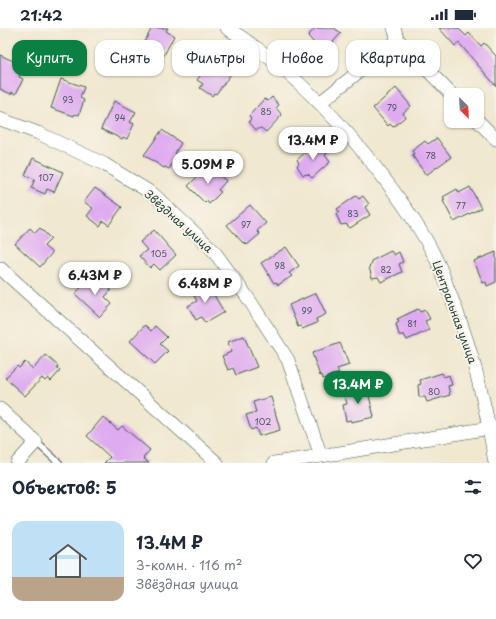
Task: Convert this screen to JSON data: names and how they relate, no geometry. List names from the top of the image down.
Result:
{
  "streets": {
    "street": ["Звёздная улица", "Центральная улица"]
  },
  "house_numbers": [
    "93",
    "79",
    "85",
    "94",
    "78",
    "107",
    "77",
    "83",
    "97",
    "105",
    "98",
    "82",
    "99",
    "81",
    "80",
    "102"
  ],
  "north": "bottom right",
  "page": {
    "status": "21:42",
    "chip": [
      "Купить",
      "Снять",
      "Фильтры",
      "Новое",
      "Квартира"
    ],
    "price": [
      "13.4M ₽",
      "5.09M ₽",
      "6.43M ₽",
      "6.48M ₽",
      "13.4M ₽"
    ],
    "heading": "Объектов: 5",
    "list": [
      {
        "name": "13.4M ₽",
        "note": "3-комн. · 116 m² · Звёздная улица"
      }
    ]
  }
}
